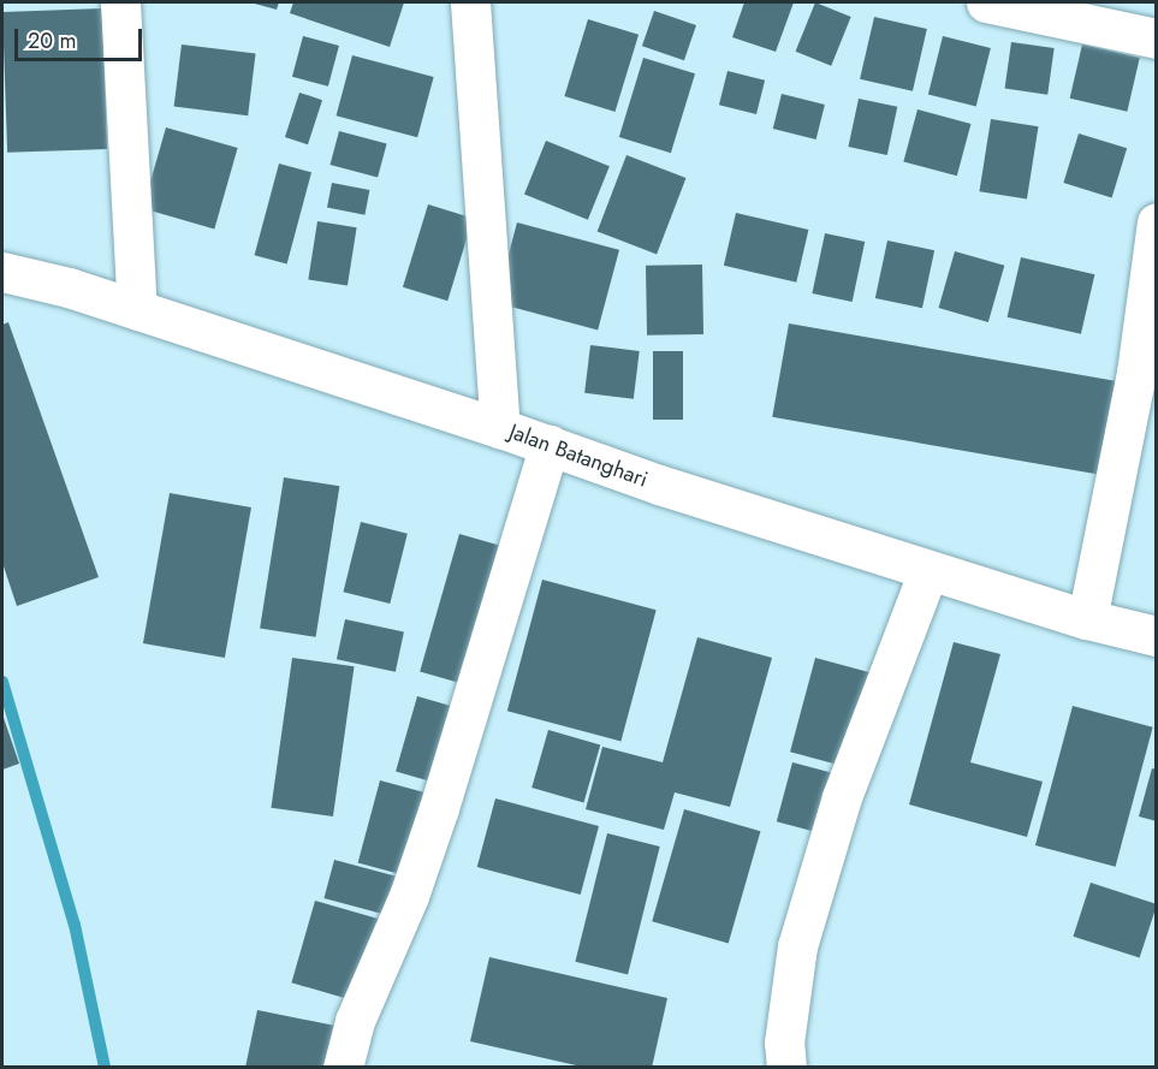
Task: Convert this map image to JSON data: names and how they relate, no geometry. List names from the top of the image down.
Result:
{
  "streets": {
    "street": ["Jalan Batanghari"]
  },
  "scale_bar": "20 m"
}
